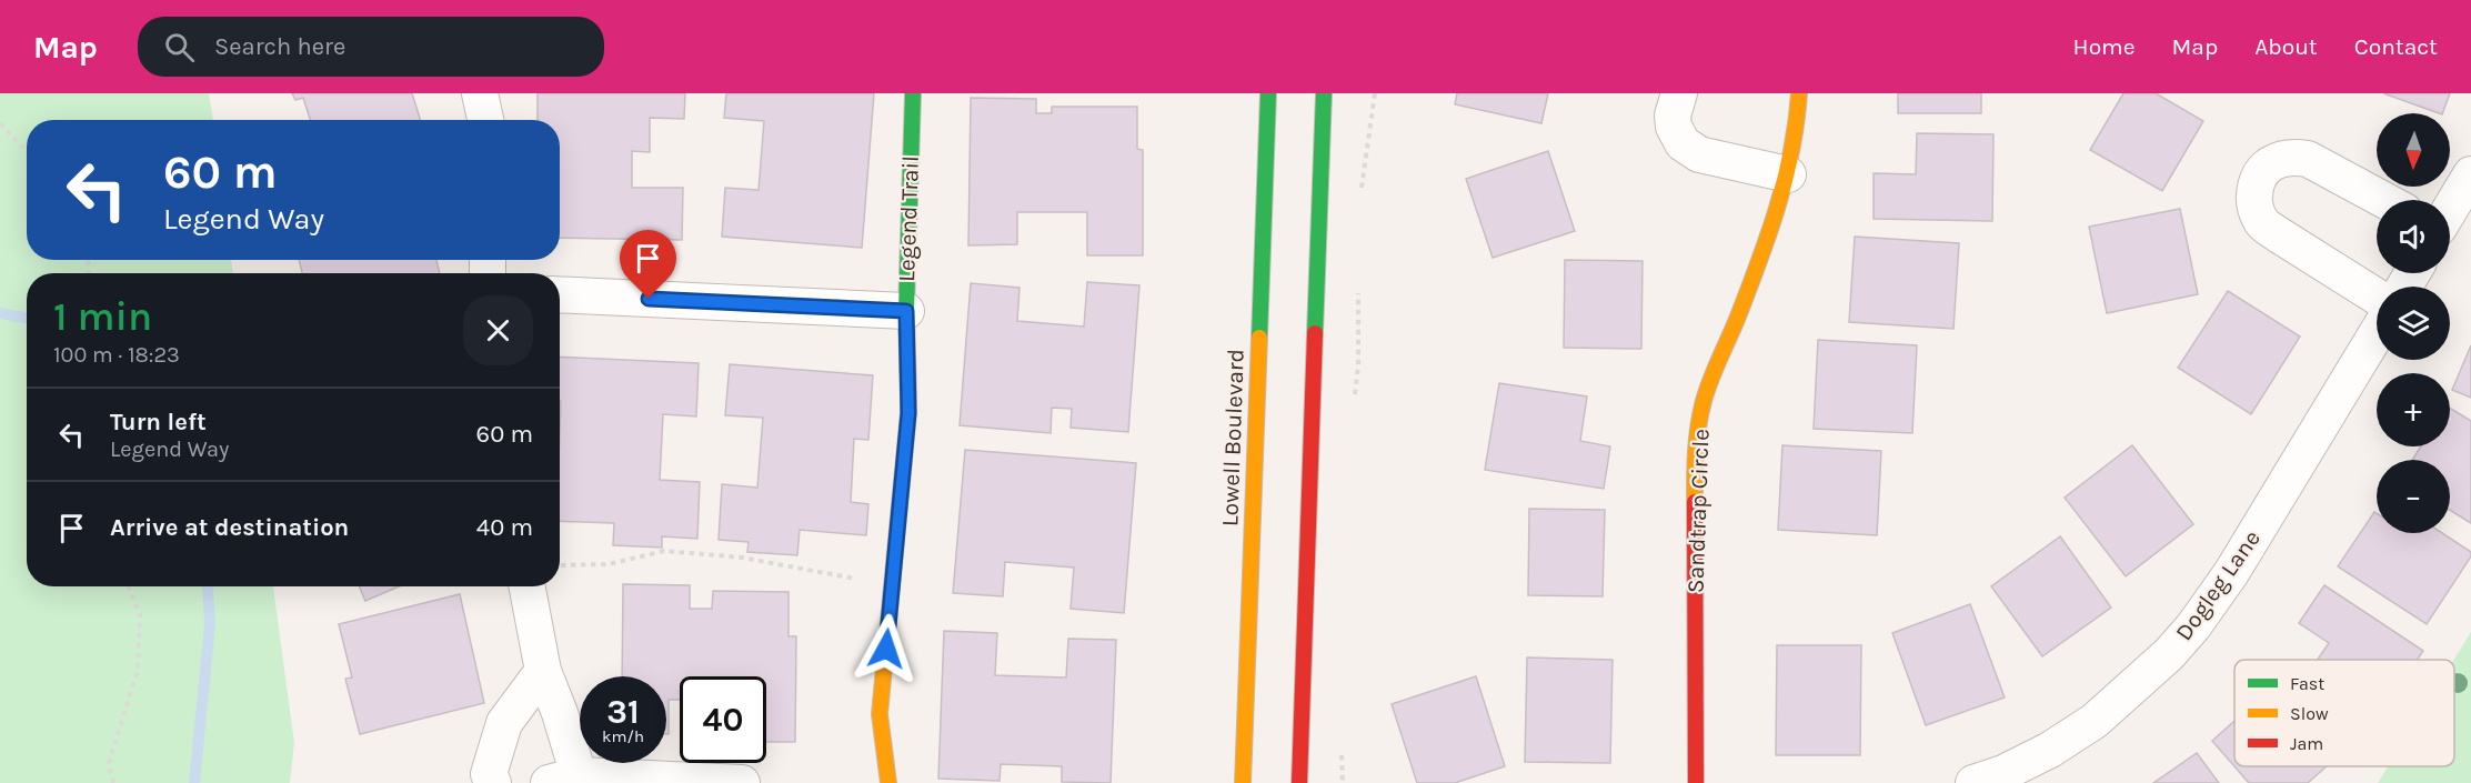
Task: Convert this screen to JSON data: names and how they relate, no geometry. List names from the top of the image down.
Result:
{
  "streets": {
    "street": [
      "Legend Trail",
      "Lowell Boulevard",
      "Sandtrap Circle",
      "Dogleg Lane"
    ]
  },
  "legend": ["Fast", "Slow", "Jam"],
  "north": "bottom",
  "page": {
    "header": "Map",
    "search": "Search here",
    "nav": [
      "Home",
      "Map",
      "About",
      "Contact"
    ],
    "map_buttons": ["+", "−"],
    "turn": ["60 m", "Legend Way"],
    "heading": ["1 min", "100 m · 18:23"],
    "list": [
      {
        "name": "Turn left",
        "note": "Legend Way",
        "value": "60 m"
      },
      {
        "name": "Arrive at destination",
        "value": "40 m"
      }
    ],
    "speed": "31 km/h",
    "limit": "40"
  }
}
